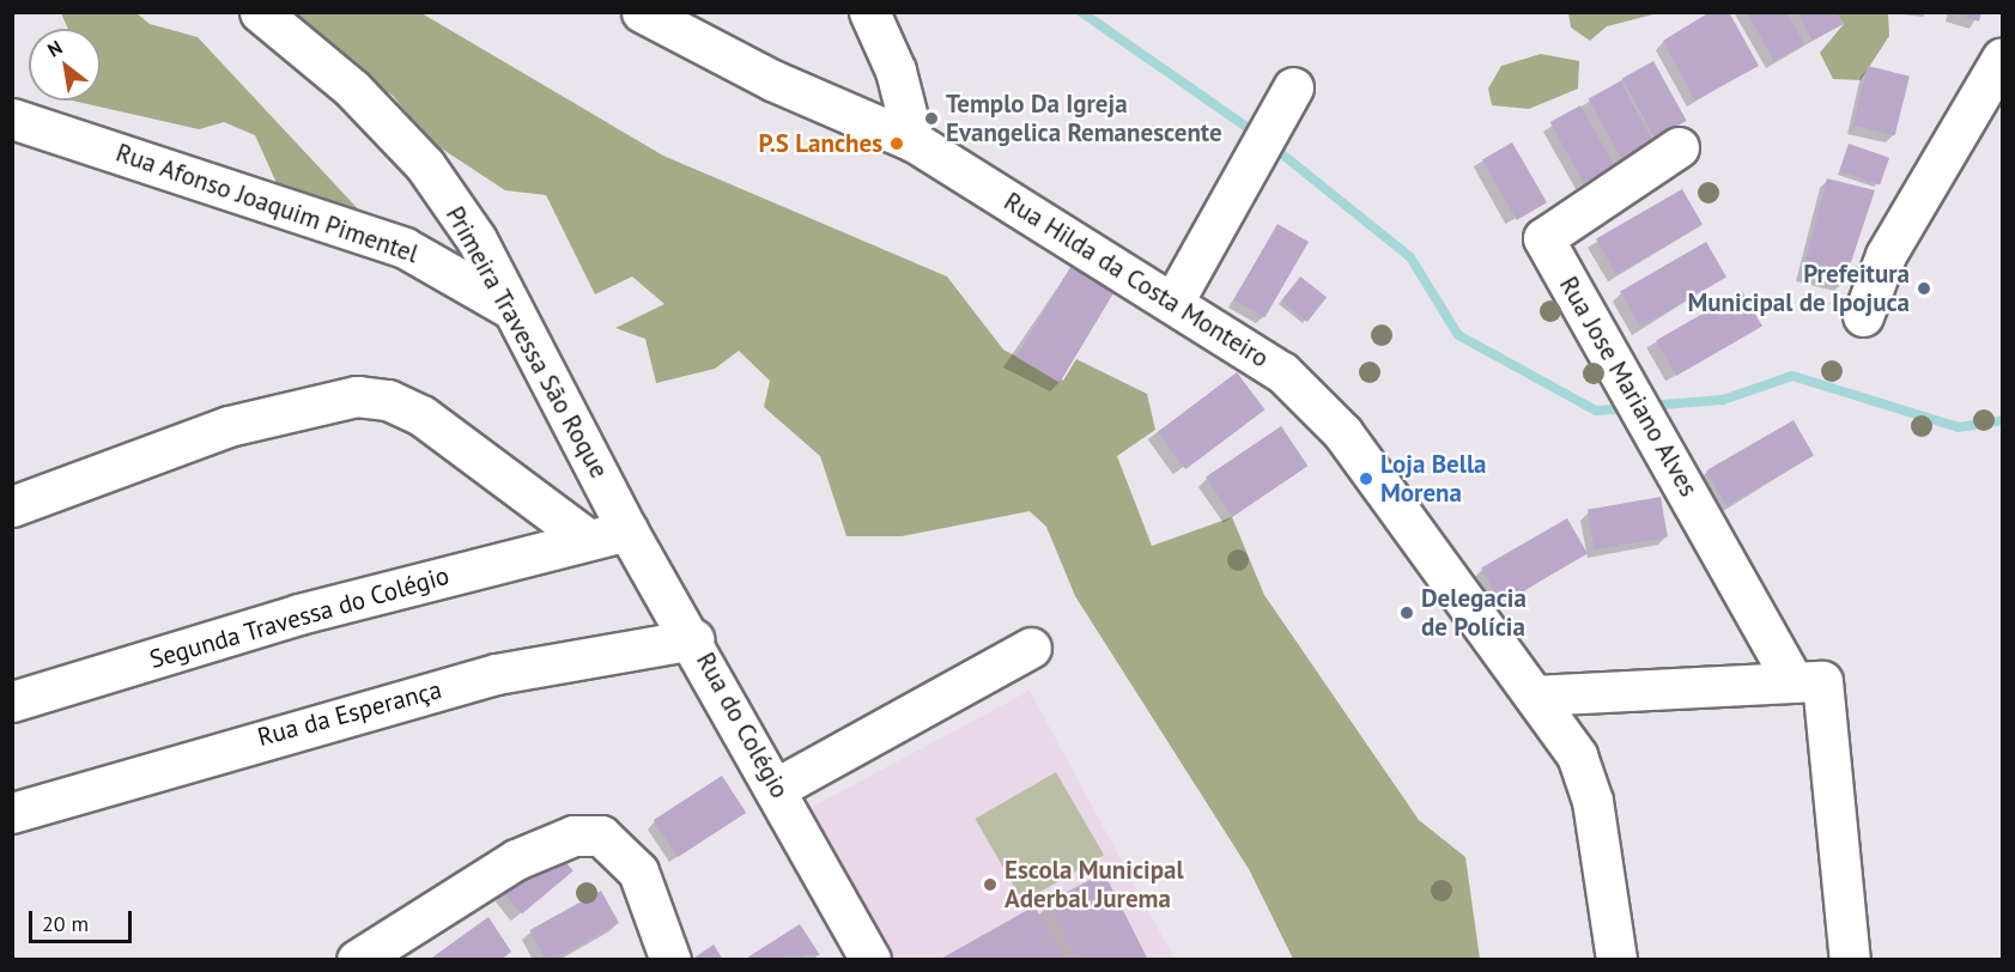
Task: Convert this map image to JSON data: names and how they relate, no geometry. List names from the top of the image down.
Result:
{
  "streets": {
    "street": [
      "Rua Afonso Joaquim Pimentel",
      "Rua Hilda da Costa Monteiro",
      "Primeira Travessa São Roque",
      "Rua Jose Mariano Alves",
      "Segunda Travessa do Colégio",
      "Rua da Esperança",
      "Rua do Colégio"
    ]
  },
  "crossings": [
    ["Rua Afonso Joaquim Pimentel", "Primeira Travessa São Roque"],
    ["Primeira Travessa São Roque", "Rua do Colégio"],
    ["Rua da Esperança", "Rua do Colégio"]
  ],
  "places": [
    "Templo Da Igreja Evangelica Remanescente",
    "P.S Lanches",
    "Prefeitura Municipal de Ipojuca",
    "Loja Bella Morena",
    "Delegacia de Polícia",
    "Escola Municipal Aderbal Jurema"
  ],
  "scale_bar": "20 m",
  "north": "top left"
}
